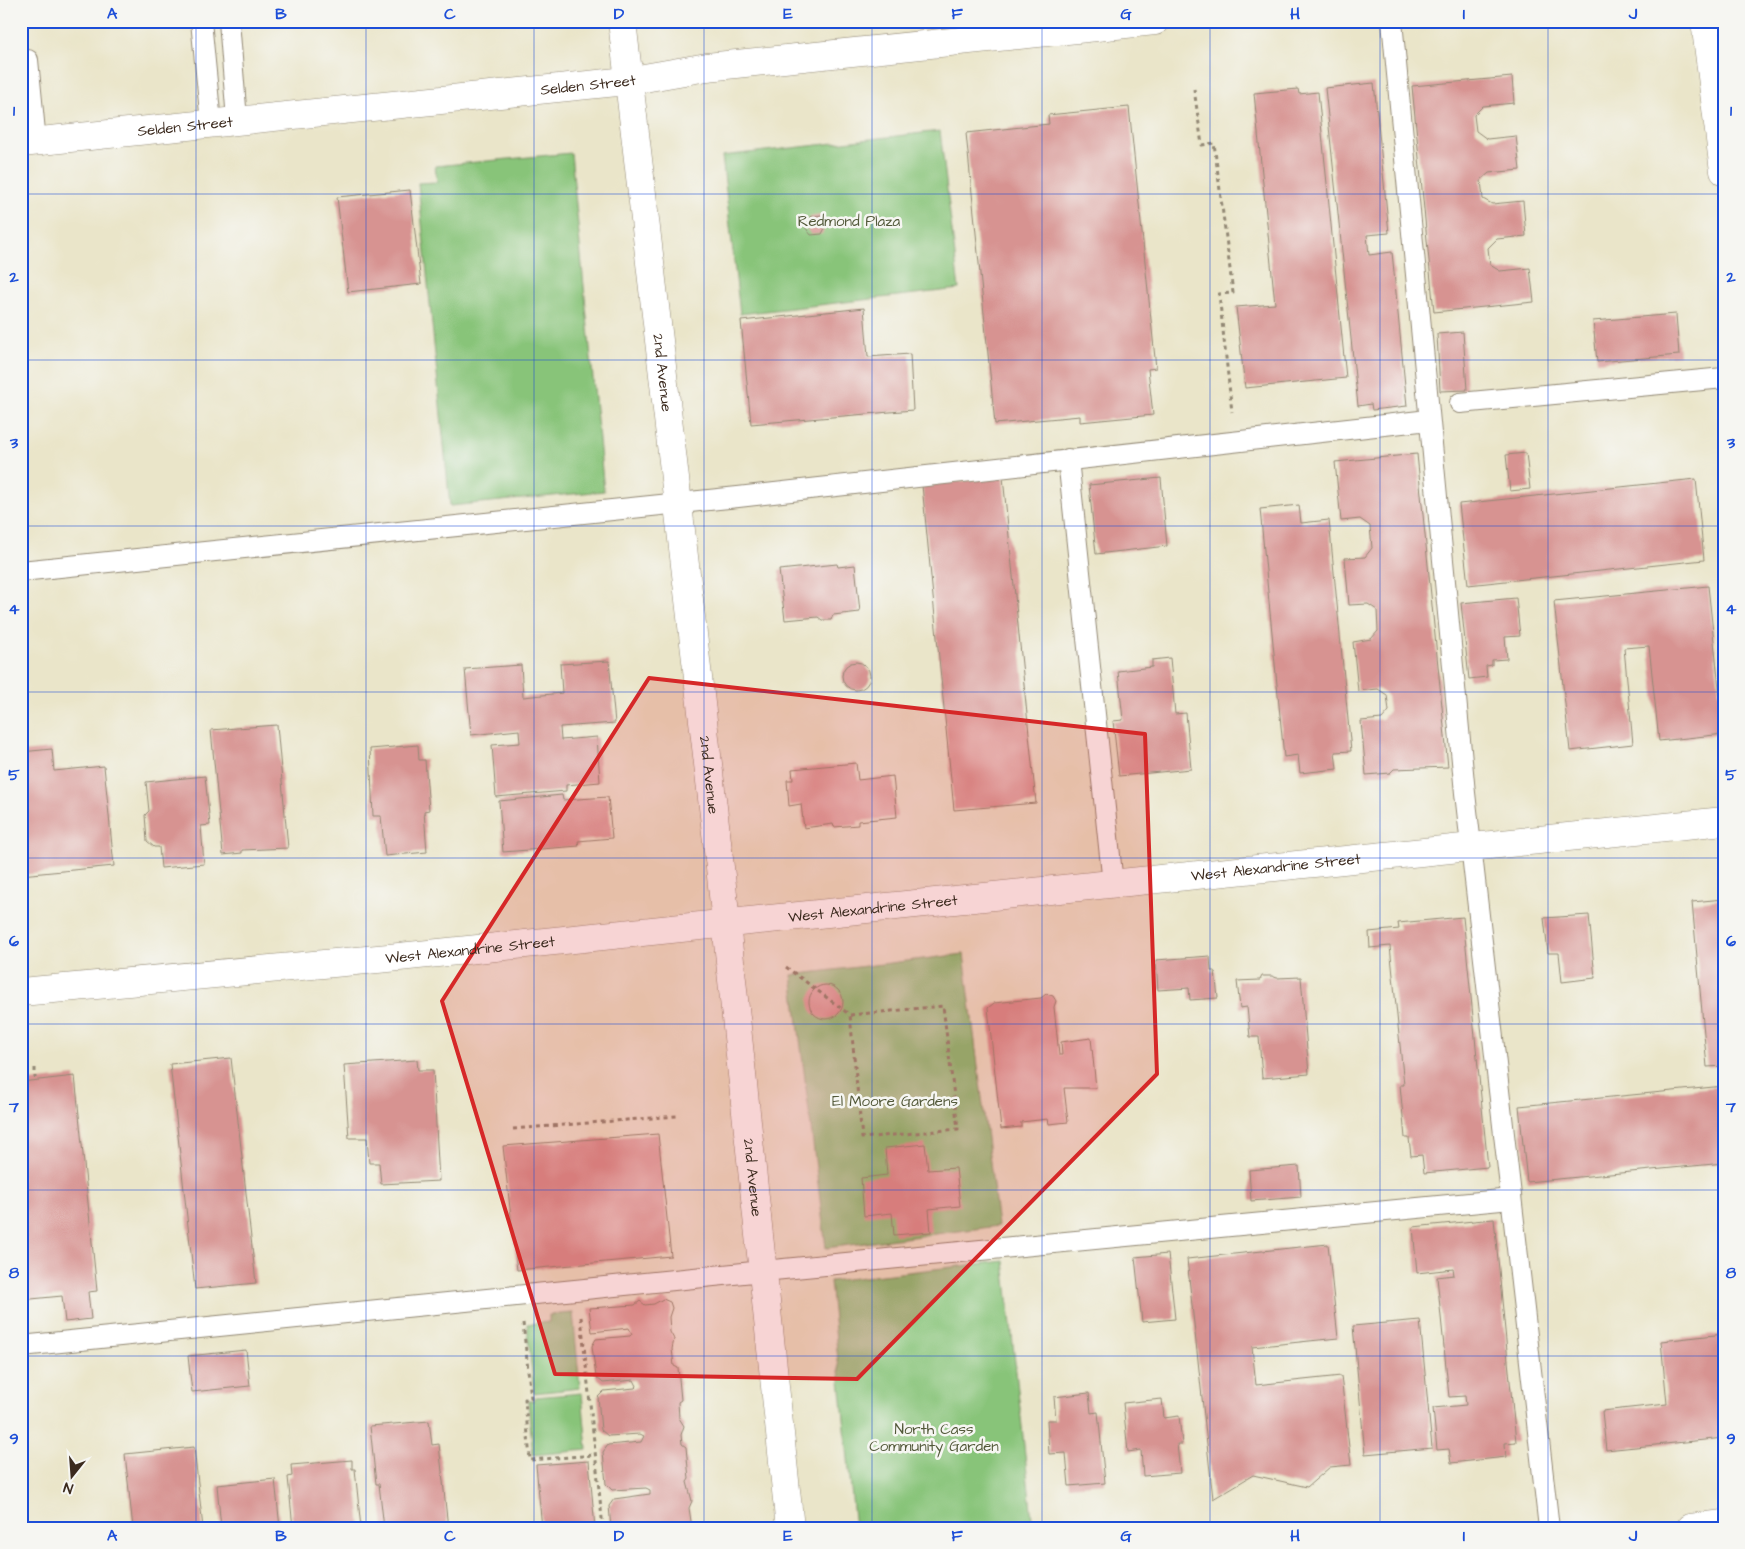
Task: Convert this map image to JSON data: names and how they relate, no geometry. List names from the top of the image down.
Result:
{
  "streets": {
    "street": ["Selden Street", "2nd Avenue", "West Alexandrine Street"]
  },
  "crossings": [
    ["Selden Street", "2nd Avenue"],
    ["2nd Avenue", "West Alexandrine Street"]
  ],
  "parks": ["Redmond Plaza", "El Moore Gardens", "North Cass Community Garden"],
  "north": "bottom",
  "grid": {
    "columns": [
      "A",
      "B",
      "C",
      "D",
      "E",
      "F",
      "G",
      "H",
      "I",
      "J"
    ],
    "rows": [
      "1",
      "2",
      "3",
      "4",
      "5",
      "6",
      "7",
      "8",
      "9"
    ]
  }
}
